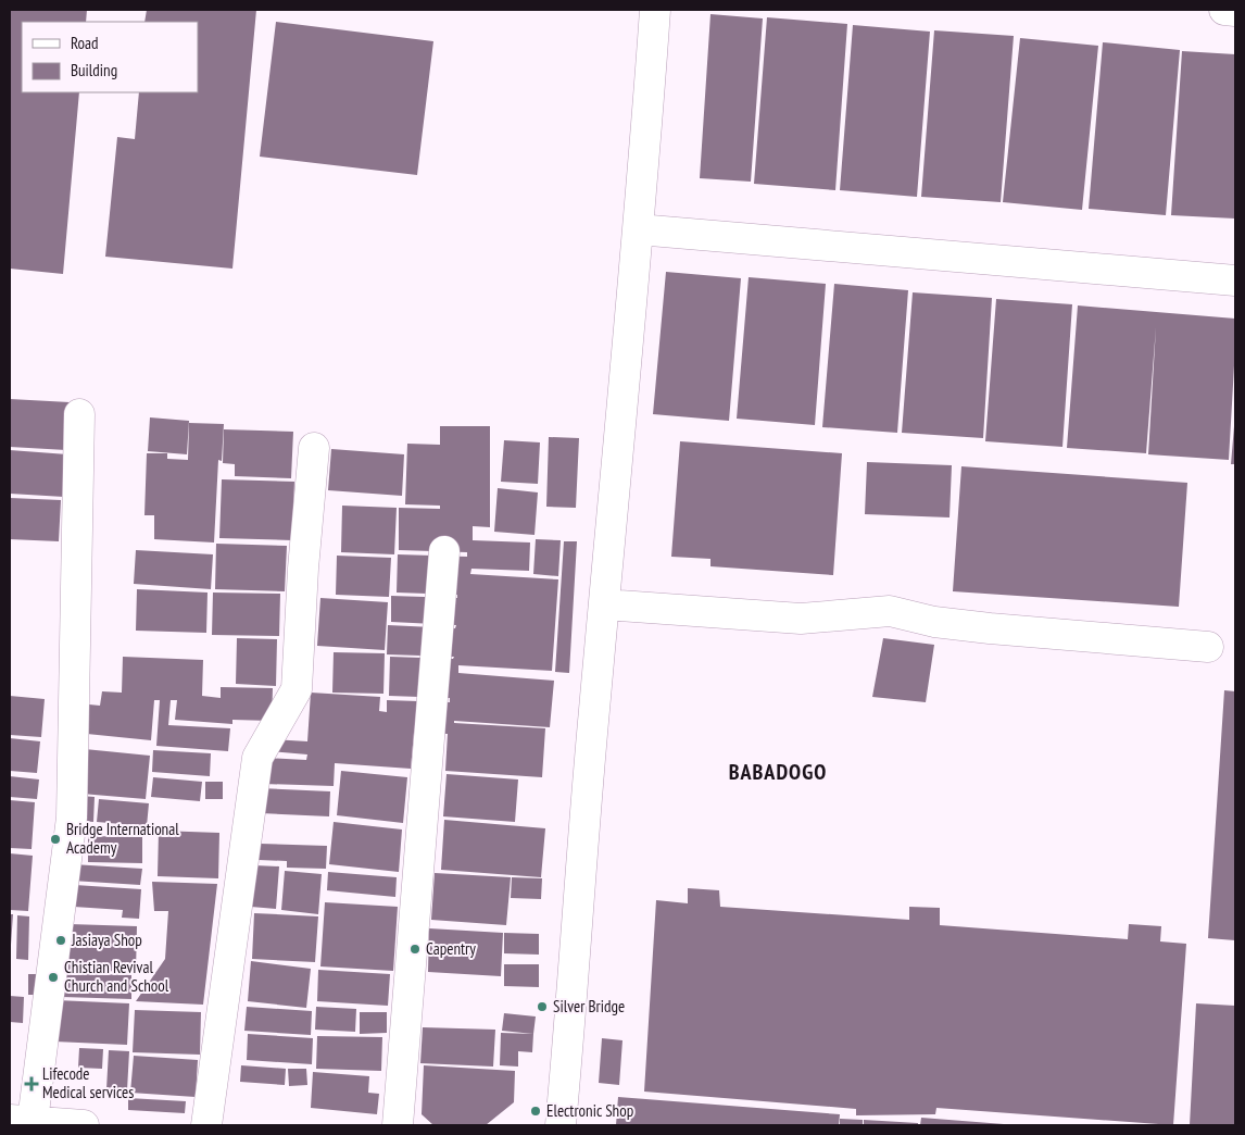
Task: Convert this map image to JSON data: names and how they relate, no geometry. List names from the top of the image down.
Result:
{
  "districts": ["BABADOGO"],
  "places": {
    "other": [
      "Bridge International Academy",
      "Jasiaya Shop",
      "Capentry",
      "Chistian Revival Church and School",
      "Silver Bridge",
      "Electronic Shop"
    ],
    "health": ["Lifecode Medical services"]
  },
  "legend": ["Road", "Building"]
}
